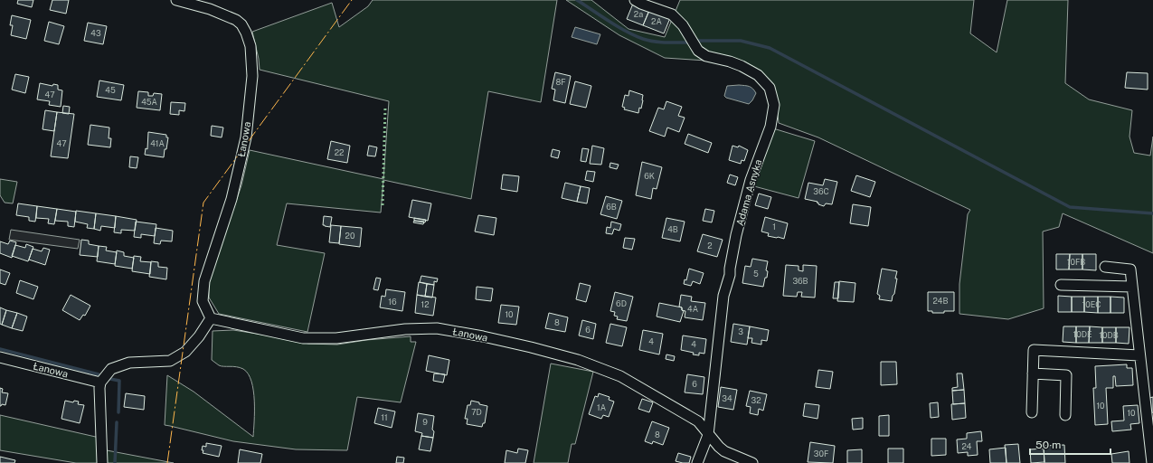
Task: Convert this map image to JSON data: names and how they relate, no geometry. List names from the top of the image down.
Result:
{
  "streets": {
    "street": ["Łanowa", "Adama Asnyka"]
  },
  "crossings": [
    ["Łanowa", "Adama Asnyka"]
  ],
  "house_numbers": [
    "2a",
    "2A",
    "43",
    "8F",
    "45",
    "47",
    "45A",
    "47",
    "41A",
    "22",
    "6K",
    "36C",
    "6B",
    "1",
    "4B",
    "20",
    "2",
    "10FB",
    "5",
    "36B",
    "24B",
    "16",
    "6D",
    "12",
    "10EC",
    "4A",
    "10",
    "8",
    "6",
    "3",
    "10DE",
    "10DB",
    "4",
    "4",
    "6",
    "34",
    "32",
    "10",
    "1A",
    "7D",
    "10",
    "11",
    "9",
    "8",
    "24",
    "30F"
  ],
  "scale_bar": "50 m"
}
